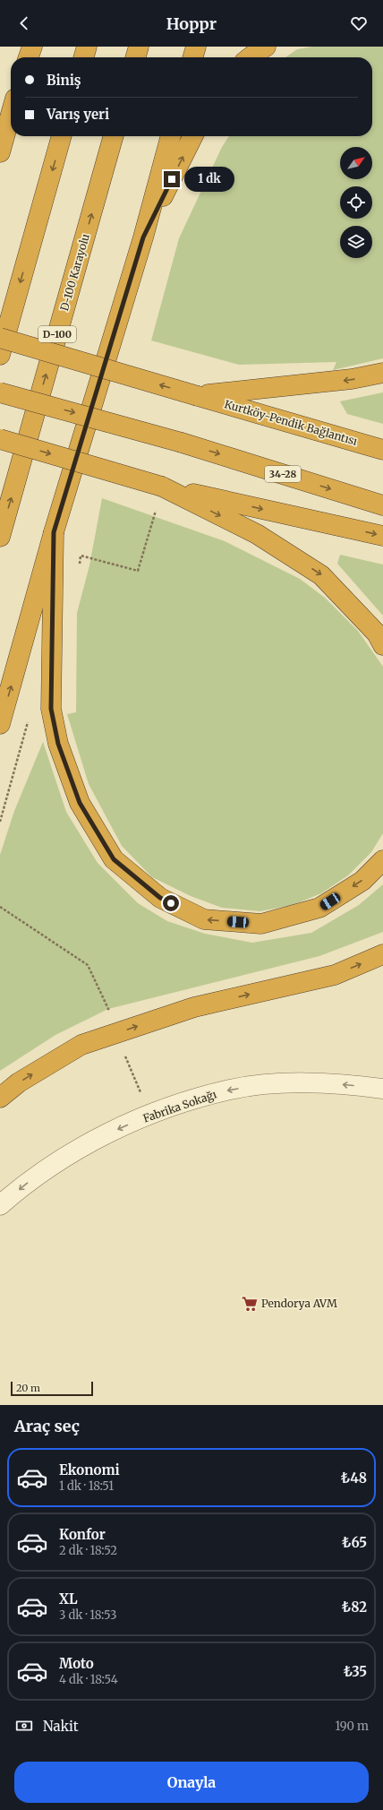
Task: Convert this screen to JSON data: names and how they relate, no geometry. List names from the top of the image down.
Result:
{
  "streets": {
    "highway": [
      "D-100 Karayolu",
      "D-100",
      "Kurtköy-Pendik Bağlantısı",
      "34-28"
    ],
    "street": ["Fabrika Sokağı"]
  },
  "one_way": ["Fabrika Sokağı"],
  "places": {
    "supermarket": ["Pendorya AVM"]
  },
  "scale_bar": "20 m",
  "north": "top right",
  "page": {
    "header": "Hoppr",
    "banner": ["Biniş", "Varış yeri"],
    "bubble": "1 dk",
    "scale": "20 m",
    "heading": "Araç seç",
    "list": [
      {
        "name": "Ekonomi",
        "note": "1 dk · 18:51",
        "value": "₺48"
      },
      {
        "name": "Konfor",
        "note": "2 dk · 18:52",
        "value": "₺65"
      },
      {
        "name": "XL",
        "note": "3 dk · 18:53",
        "value": "₺82"
      },
      {
        "name": "Moto",
        "note": "4 dk · 18:54",
        "value": "₺35"
      }
    ],
    "pay": ["Nakit", "190 m"],
    "buttons": "Onayla"
  }
}
